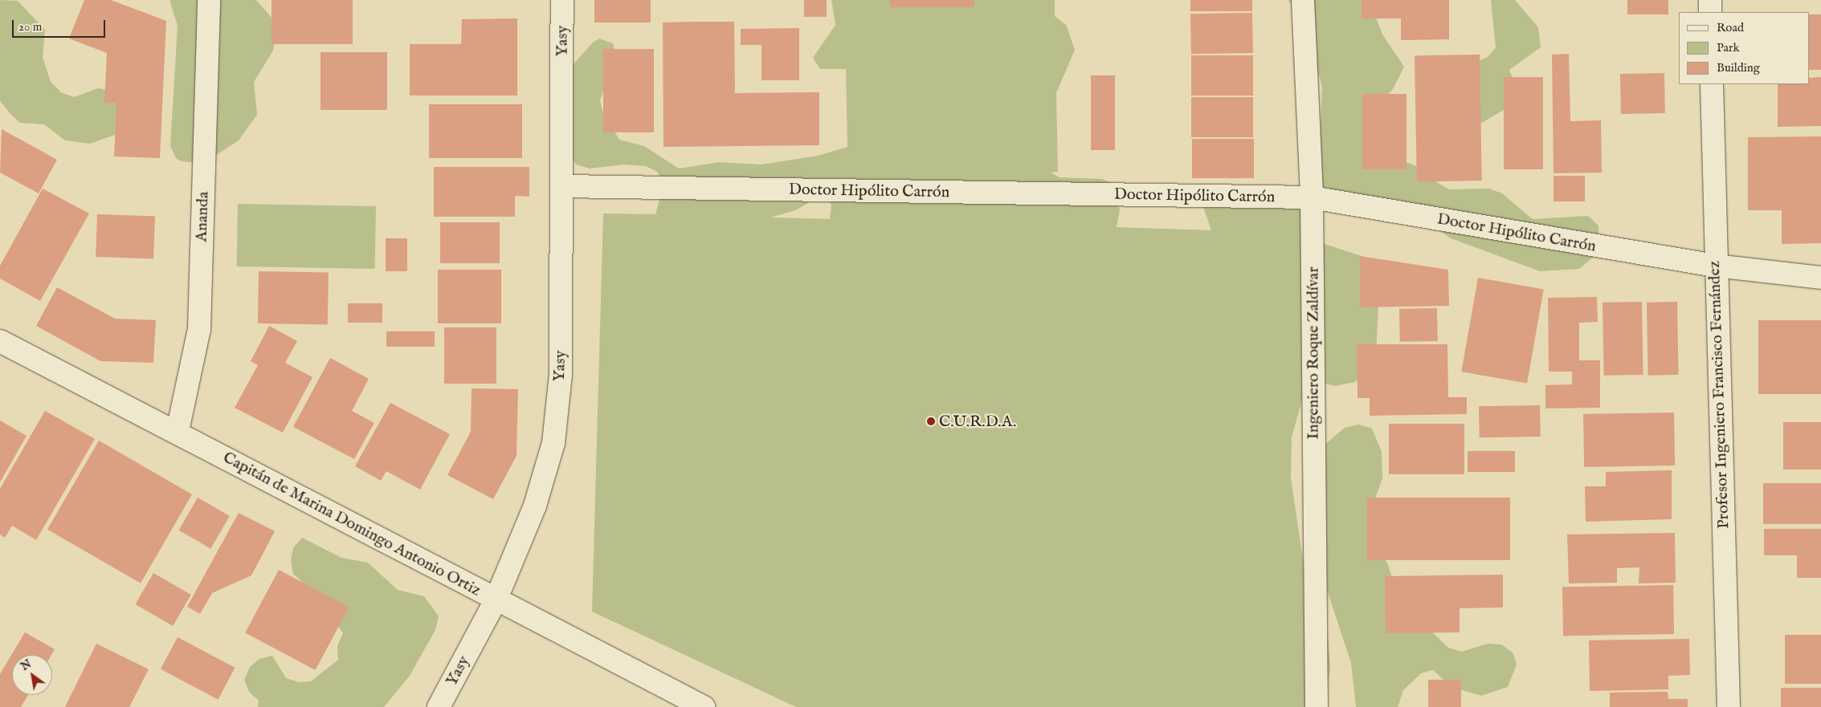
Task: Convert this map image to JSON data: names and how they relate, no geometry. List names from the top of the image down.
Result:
{
  "streets": {
    "street": [
      "Yasy",
      "Doctor Hipólito Carrón",
      "Ananda",
      "Ingeniero Roque Zaldívar",
      "Profesor Ingeniero Francisco Fernández",
      "Capitán de Marina Domingo Antonio Ortiz"
    ]
  },
  "crossings": [
    ["Yasy", "Doctor Hipólito Carrón"],
    ["Yasy", "Capitán de Marina Domingo Antonio Ortiz"],
    ["Doctor Hipólito Carrón", "Ingeniero Roque Zaldívar"],
    ["Doctor Hipólito Carrón", "Profesor Ingeniero Francisco Fernández"],
    ["Ananda", "Capitán de Marina Domingo Antonio Ortiz"]
  ],
  "places": ["C.U.R.D.A."],
  "legend": ["Road", "Park", "Building"],
  "scale_bar": "20 m",
  "north": "top left"
}
